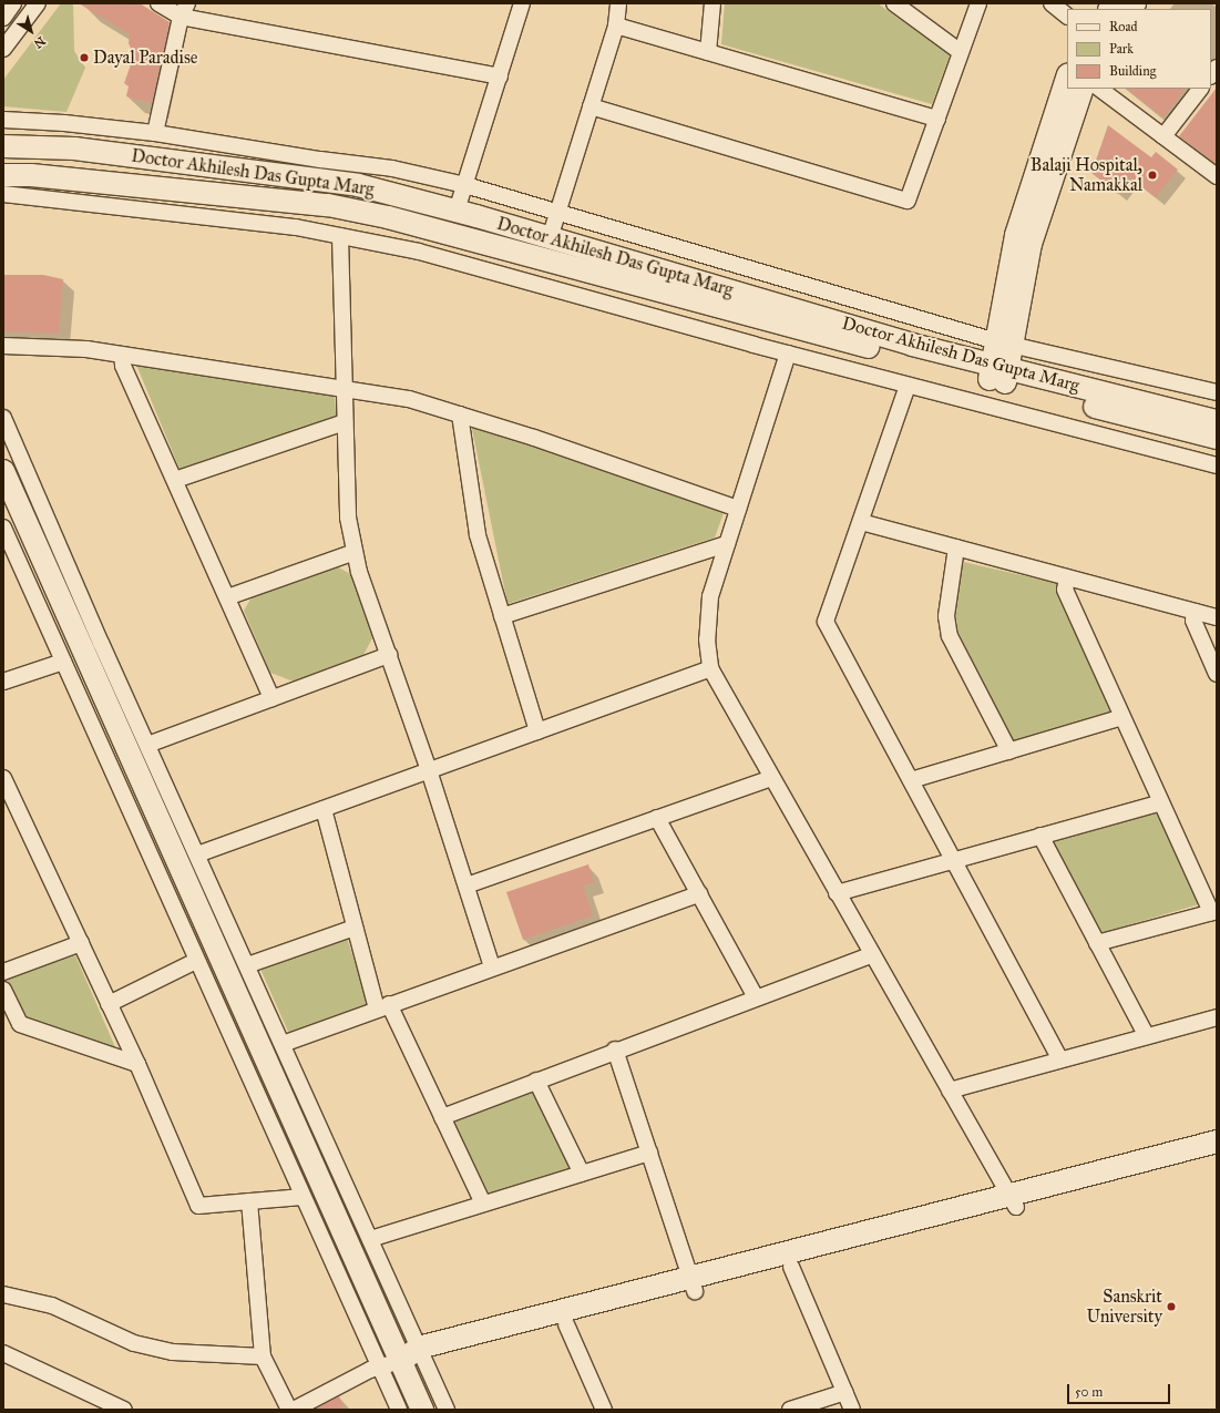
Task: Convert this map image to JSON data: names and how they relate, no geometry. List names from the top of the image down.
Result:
{
  "streets": {
    "street": ["Doctor Akhilesh Das Gupta Marg"]
  },
  "places": ["Dayal Paradise", "Balaji Hospital, Namakkal", "Sanskrit University"],
  "legend": ["Road", "Park", "Building"],
  "scale_bar": "50 m",
  "north": "bottom right"
}
